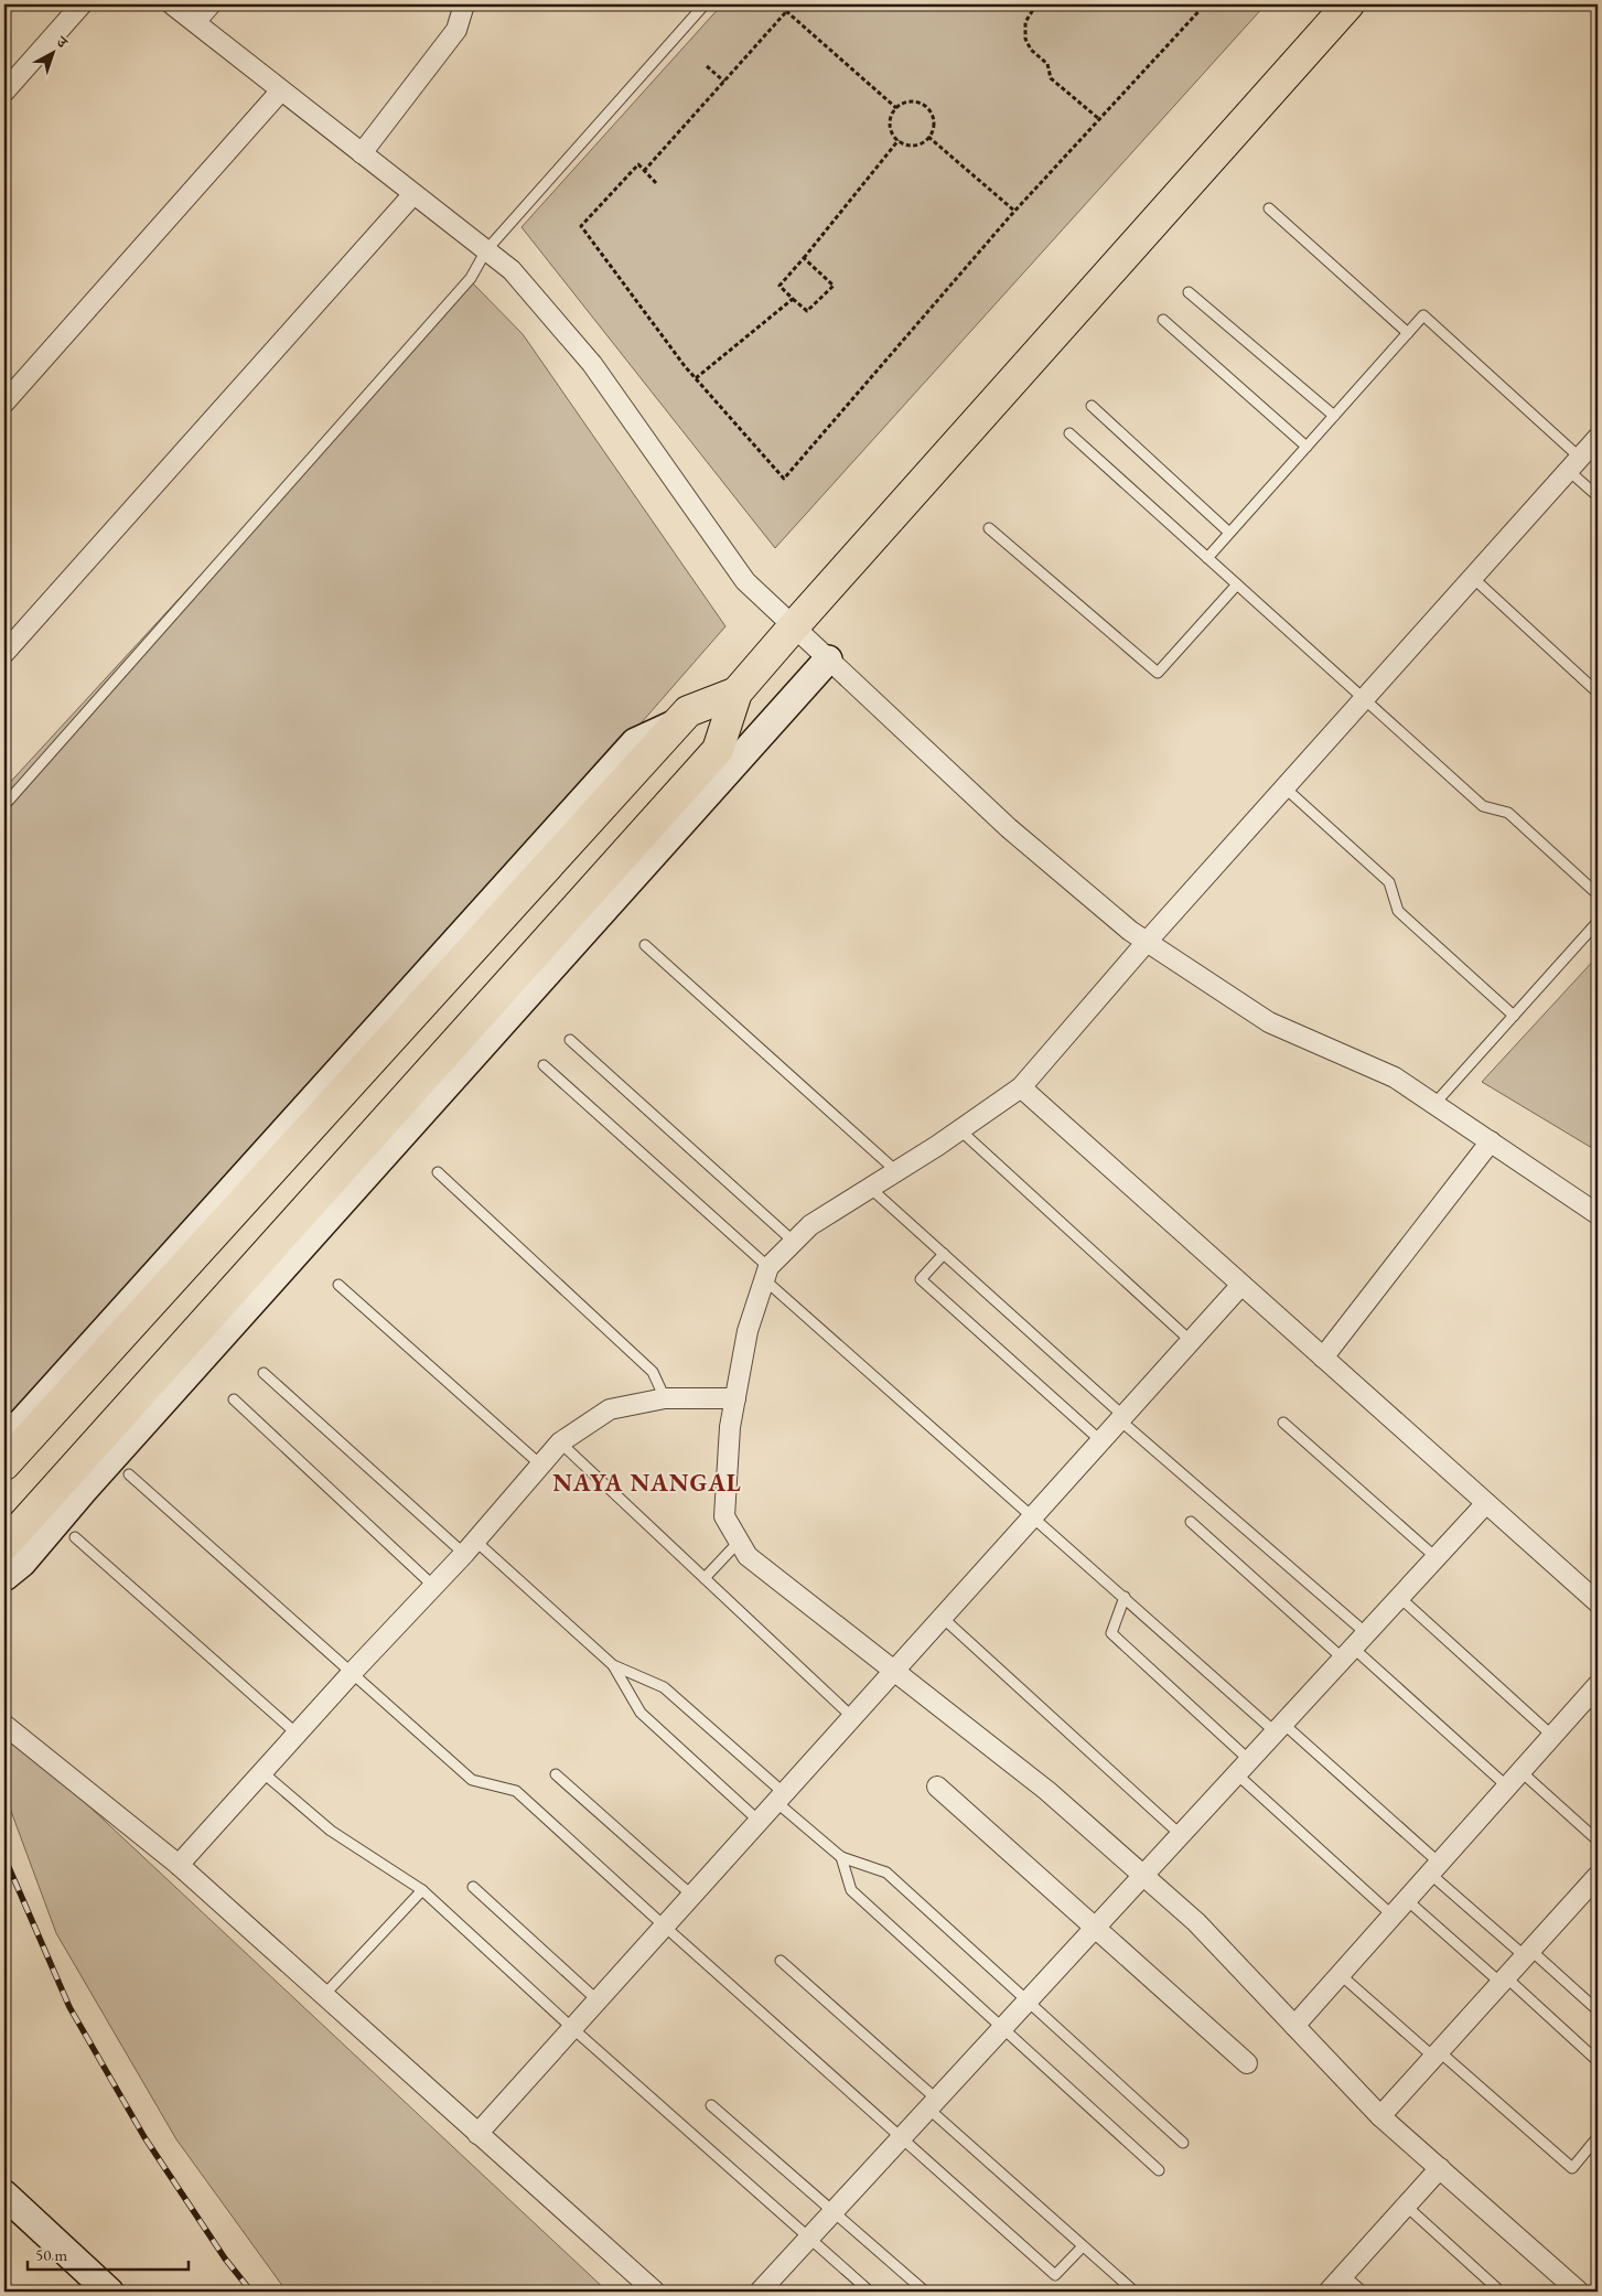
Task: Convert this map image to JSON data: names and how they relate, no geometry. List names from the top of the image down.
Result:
{
  "districts": ["NAYA NANGAL"],
  "scale_bar": "50 m",
  "north": "top right"
}
